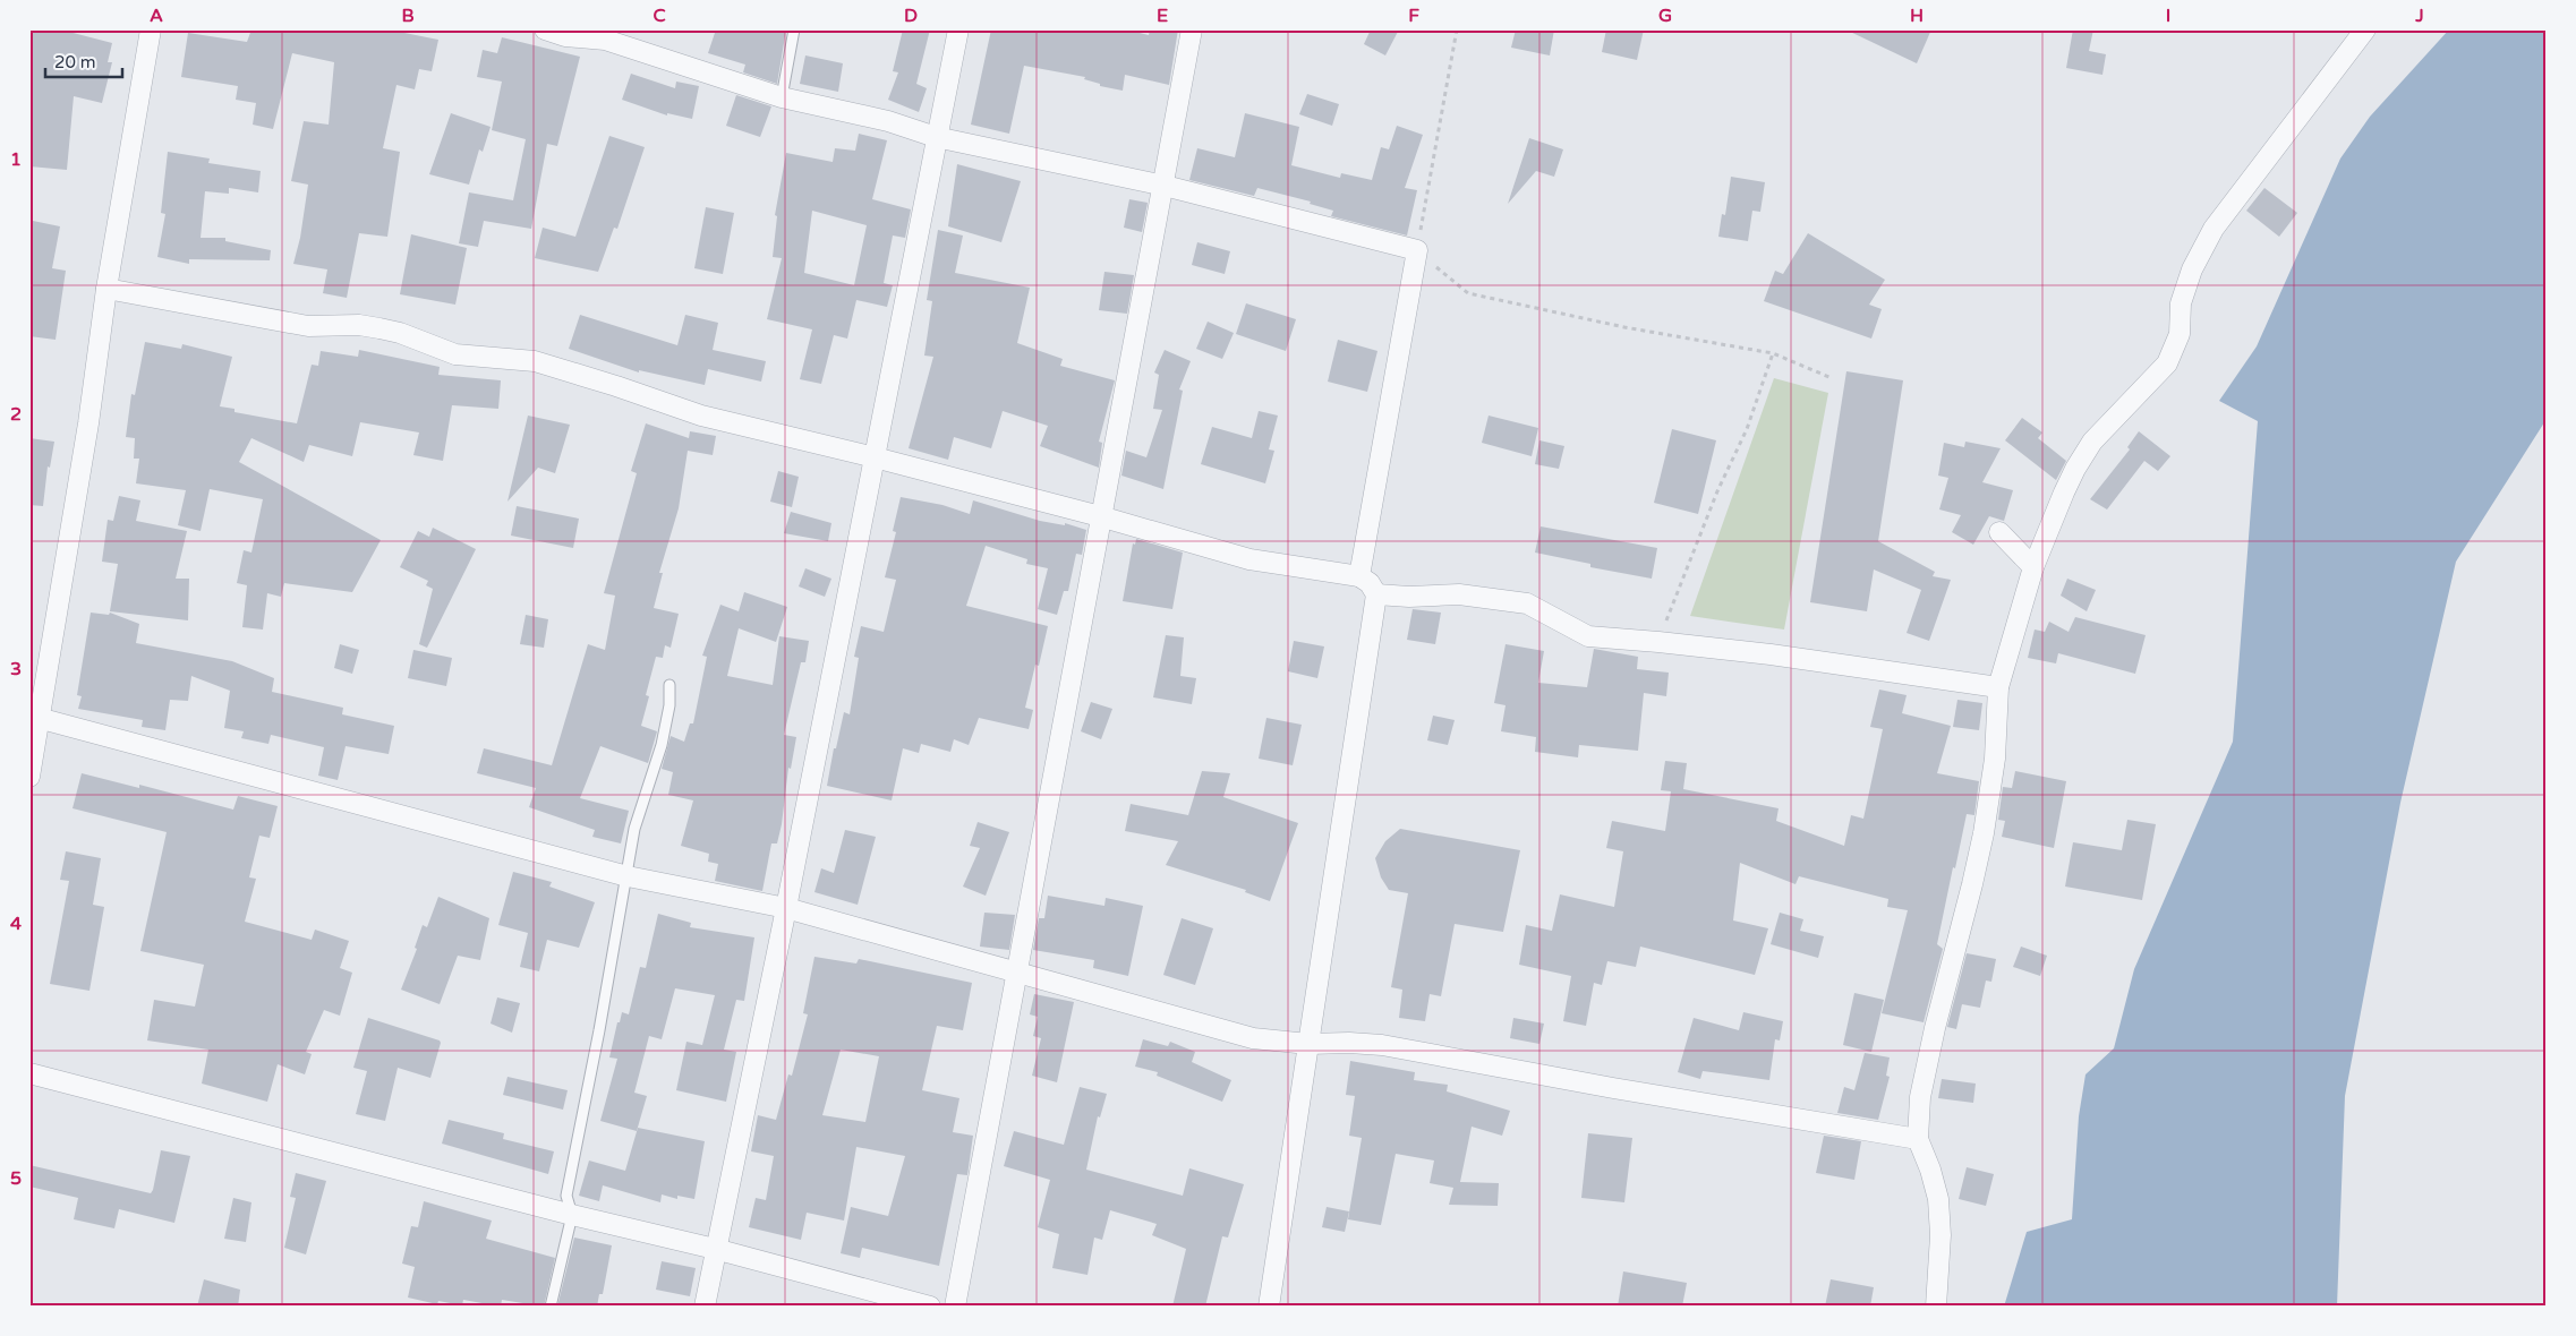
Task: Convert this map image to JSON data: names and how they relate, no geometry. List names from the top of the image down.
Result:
{
  "scale_bar": "20 m",
  "grid": {
    "columns": [
      "A",
      "B",
      "C",
      "D",
      "E",
      "F",
      "G",
      "H",
      "I",
      "J"
    ],
    "rows": [
      "1",
      "2",
      "3",
      "4",
      "5"
    ]
  }
}
